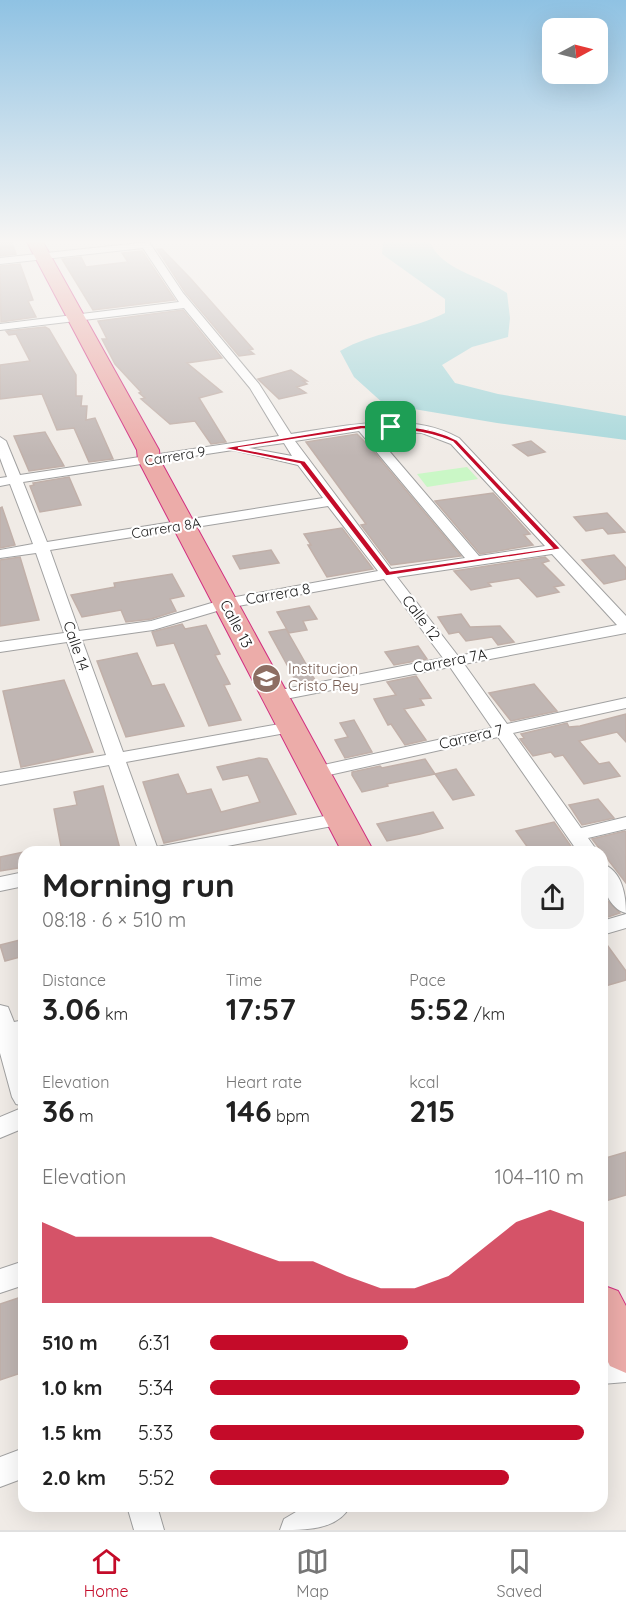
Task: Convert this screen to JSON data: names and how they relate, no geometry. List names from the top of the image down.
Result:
{
  "streets": {
    "highway": ["Calle 13"],
    "street": [
      "Carrera 9",
      "Carrera 8A",
      "Carrera 8",
      "Calle 12",
      "Calle 14",
      "Carrera 7A",
      "Carrera 7"
    ]
  },
  "crossings": [
    ["Carrera 9", "Carrera 8"],
    ["Carrera 9", "Calle 12"],
    ["Carrera 9", "Calle 13"],
    ["Carrera 9", "Calle 14"],
    ["Carrera 8A", "Calle 12"],
    ["Carrera 8A", "Calle 13"],
    ["Carrera 8A", "Calle 14"],
    ["Carrera 8", "Calle 12"],
    ["Carrera 8", "Calle 13"],
    ["Carrera 8", "Calle 14"],
    ["Calle 12", "Carrera 7A"],
    ["Calle 12", "Carrera 7"],
    ["Calle 13", "Carrera 7A"],
    ["Calle 13", "Carrera 7"]
  ],
  "places": {
    "school or university": ["Institucion Cristo Rey"]
  },
  "north": "right",
  "page": {
    "heading": ["Morning run", "08:18 · 6 × 510 m"],
    "stats": [
      ["Distance", "3.06 km"],
      ["Time", "17:57"],
      ["Pace", "5:52 /km"],
      ["Elevation", "36 m"],
      ["Heart rate", "146 bpm"],
      ["kcal", "215"]
    ],
    "chart": ["Elevation", "104–110 m"],
    "list": [
      {
        "name": "510 m",
        "note": "6:31"
      },
      {
        "name": "1.0 km",
        "note": "5:34"
      },
      {
        "name": "1.5 km",
        "note": "5:33"
      },
      {
        "name": "2.0 km",
        "note": "5:52"
      }
    ],
    "tabs": ["Home", "Map", "Saved"]
  }
}
